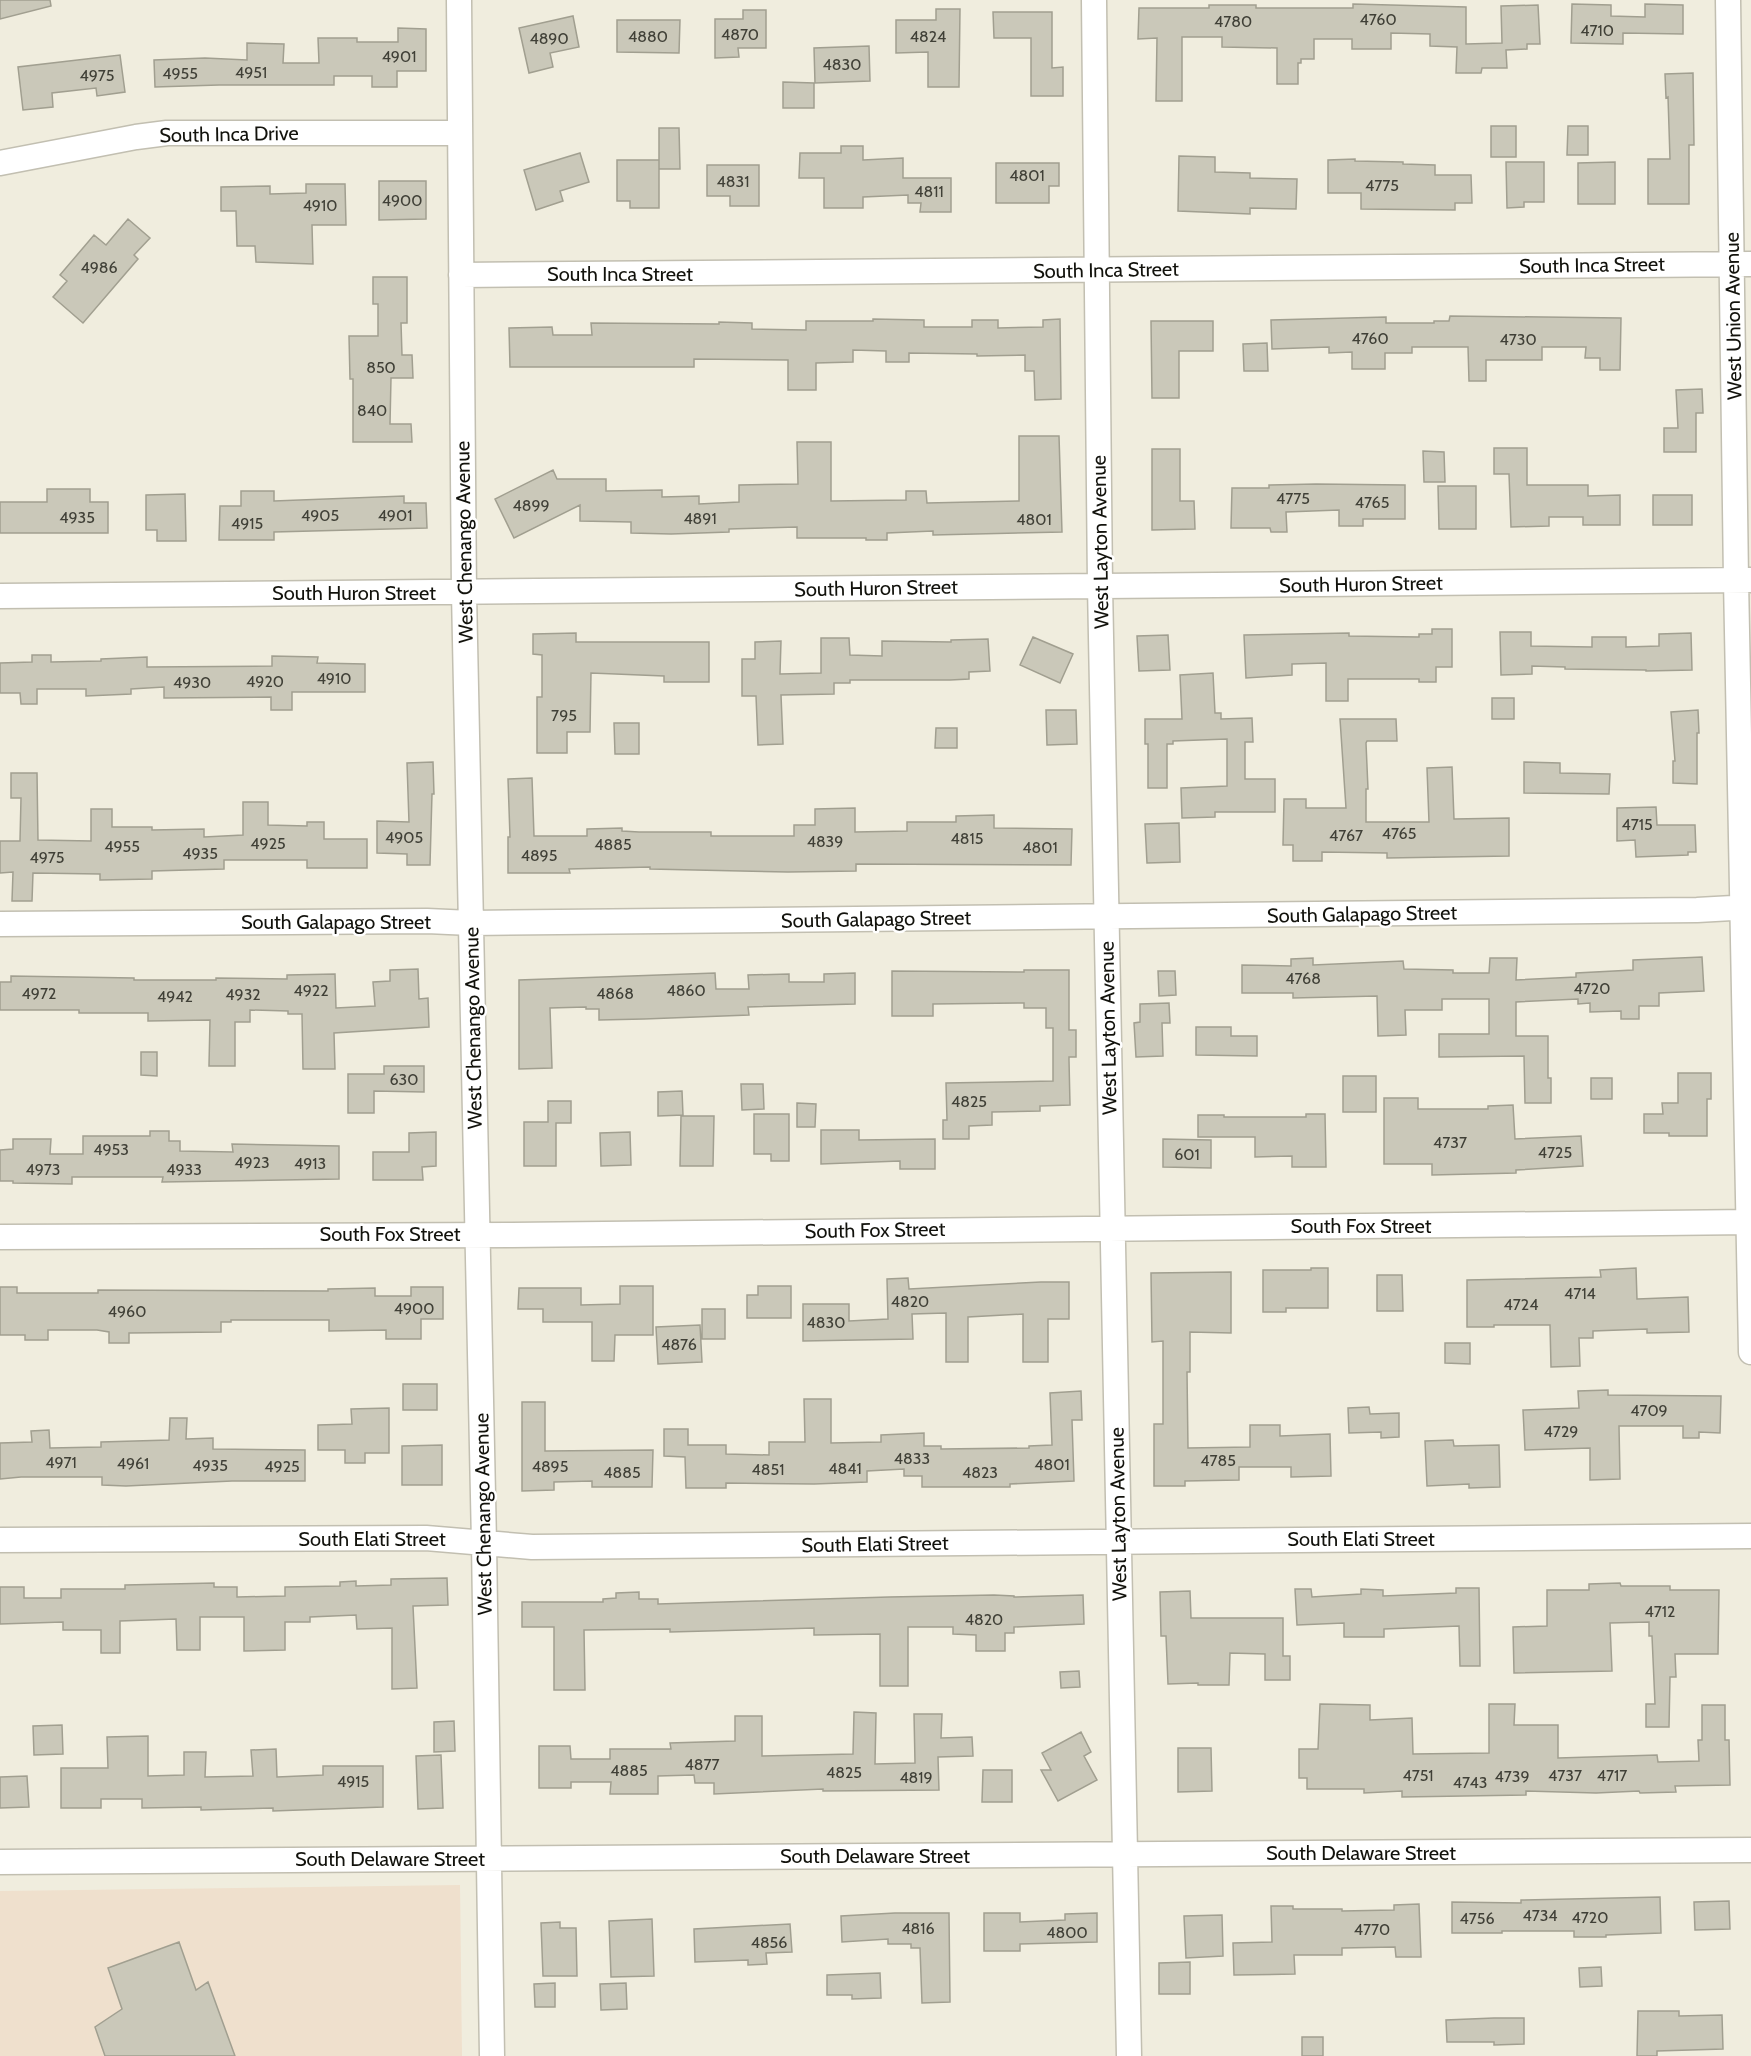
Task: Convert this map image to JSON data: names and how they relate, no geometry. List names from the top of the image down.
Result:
{
  "streets": {
    "street": [
      "South Inca Drive",
      "South Inca Street",
      "West Union Avenue",
      "West Chenango Avenue",
      "West Layton Avenue",
      "South Huron Street",
      "South Galapago Street",
      "South Fox Street",
      "South Elati Street",
      "South Delaware Street"
    ]
  },
  "crossings": [
    ["South Inca Drive", "West Chenango Avenue"],
    ["South Inca Street", "West Union Avenue"],
    ["South Inca Street", "West Chenango Avenue"],
    ["South Inca Street", "West Layton Avenue"],
    ["West Union Avenue", "South Huron Street"],
    ["West Union Avenue", "South Galapago Street"],
    ["West Union Avenue", "South Fox Street"],
    ["West Chenango Avenue", "South Huron Street"],
    ["West Chenango Avenue", "South Galapago Street"],
    ["West Chenango Avenue", "South Fox Street"],
    ["West Chenango Avenue", "South Elati Street"],
    ["West Chenango Avenue", "South Delaware Street"],
    ["West Layton Avenue", "South Huron Street"],
    ["West Layton Avenue", "South Galapago Street"],
    ["West Layton Avenue", "South Fox Street"],
    ["West Layton Avenue", "South Elati Street"],
    ["West Layton Avenue", "South Delaware Street"]
  ],
  "house_numbers": [
    "4760",
    "4780",
    "4710",
    "4870",
    "4880",
    "4824",
    "4890",
    "4901",
    "4830",
    "4951",
    "4955",
    "4975",
    "4801",
    "4831",
    "4775",
    "4811",
    "4900",
    "4910",
    "4986",
    "4760",
    "4730",
    "850",
    "840",
    "4775",
    "4765",
    "4899",
    "4905",
    "4901",
    "4935",
    "4891",
    "4801",
    "4915",
    "4910",
    "4920",
    "4930",
    "795",
    "4715",
    "4765",
    "4767",
    "4905",
    "4815",
    "4839",
    "4925",
    "4885",
    "4955",
    "4801",
    "4935",
    "4895",
    "4975",
    "4768",
    "4720",
    "4922",
    "4860",
    "4972",
    "4868",
    "4932",
    "4942",
    "630",
    "4825",
    "4737",
    "4953",
    "4725",
    "601",
    "4923",
    "4913",
    "4973",
    "4933",
    "4714",
    "4820",
    "4724",
    "4900",
    "4960",
    "4830",
    "4876",
    "4709",
    "4729",
    "4833",
    "4785",
    "4971",
    "4961",
    "4801",
    "4935",
    "4925",
    "4895",
    "4841",
    "4851",
    "4885",
    "4823",
    "4712",
    "4820",
    "4877",
    "4885",
    "4825",
    "4751",
    "4737",
    "4717",
    "4739",
    "4819",
    "4915",
    "4743",
    "4734",
    "4720",
    "4756",
    "4816",
    "4770",
    "4800",
    "4856"
  ]
}
